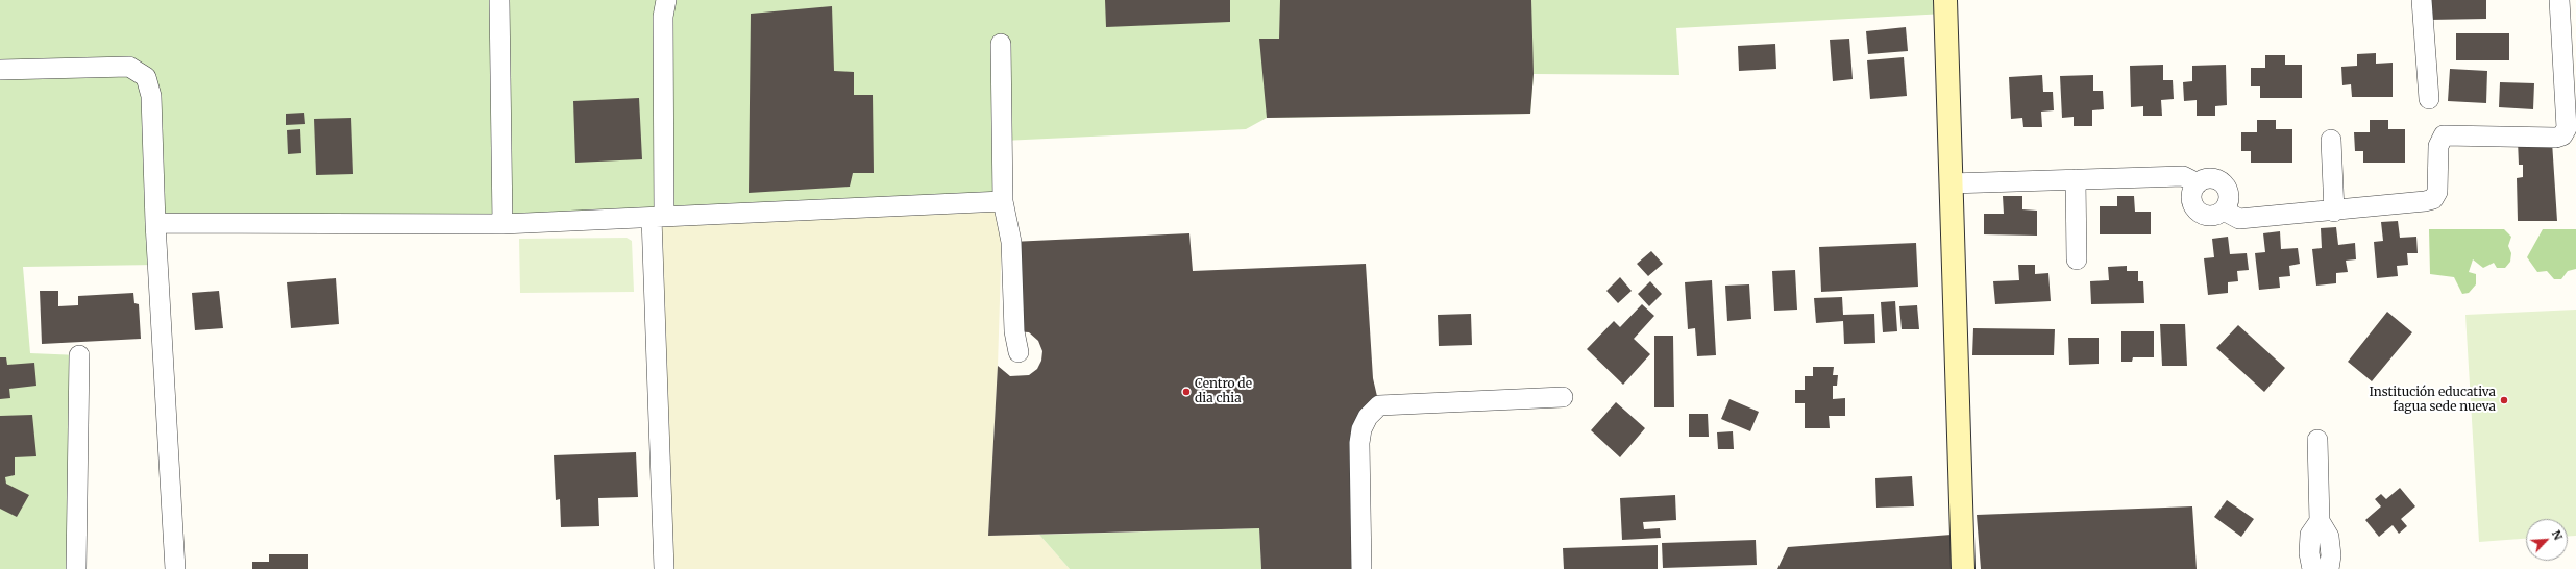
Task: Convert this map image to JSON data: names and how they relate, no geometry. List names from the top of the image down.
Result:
{
  "places": ["Centro de dia chia", "Institución educativa fagua sede nueva"],
  "north": "top right"
}
